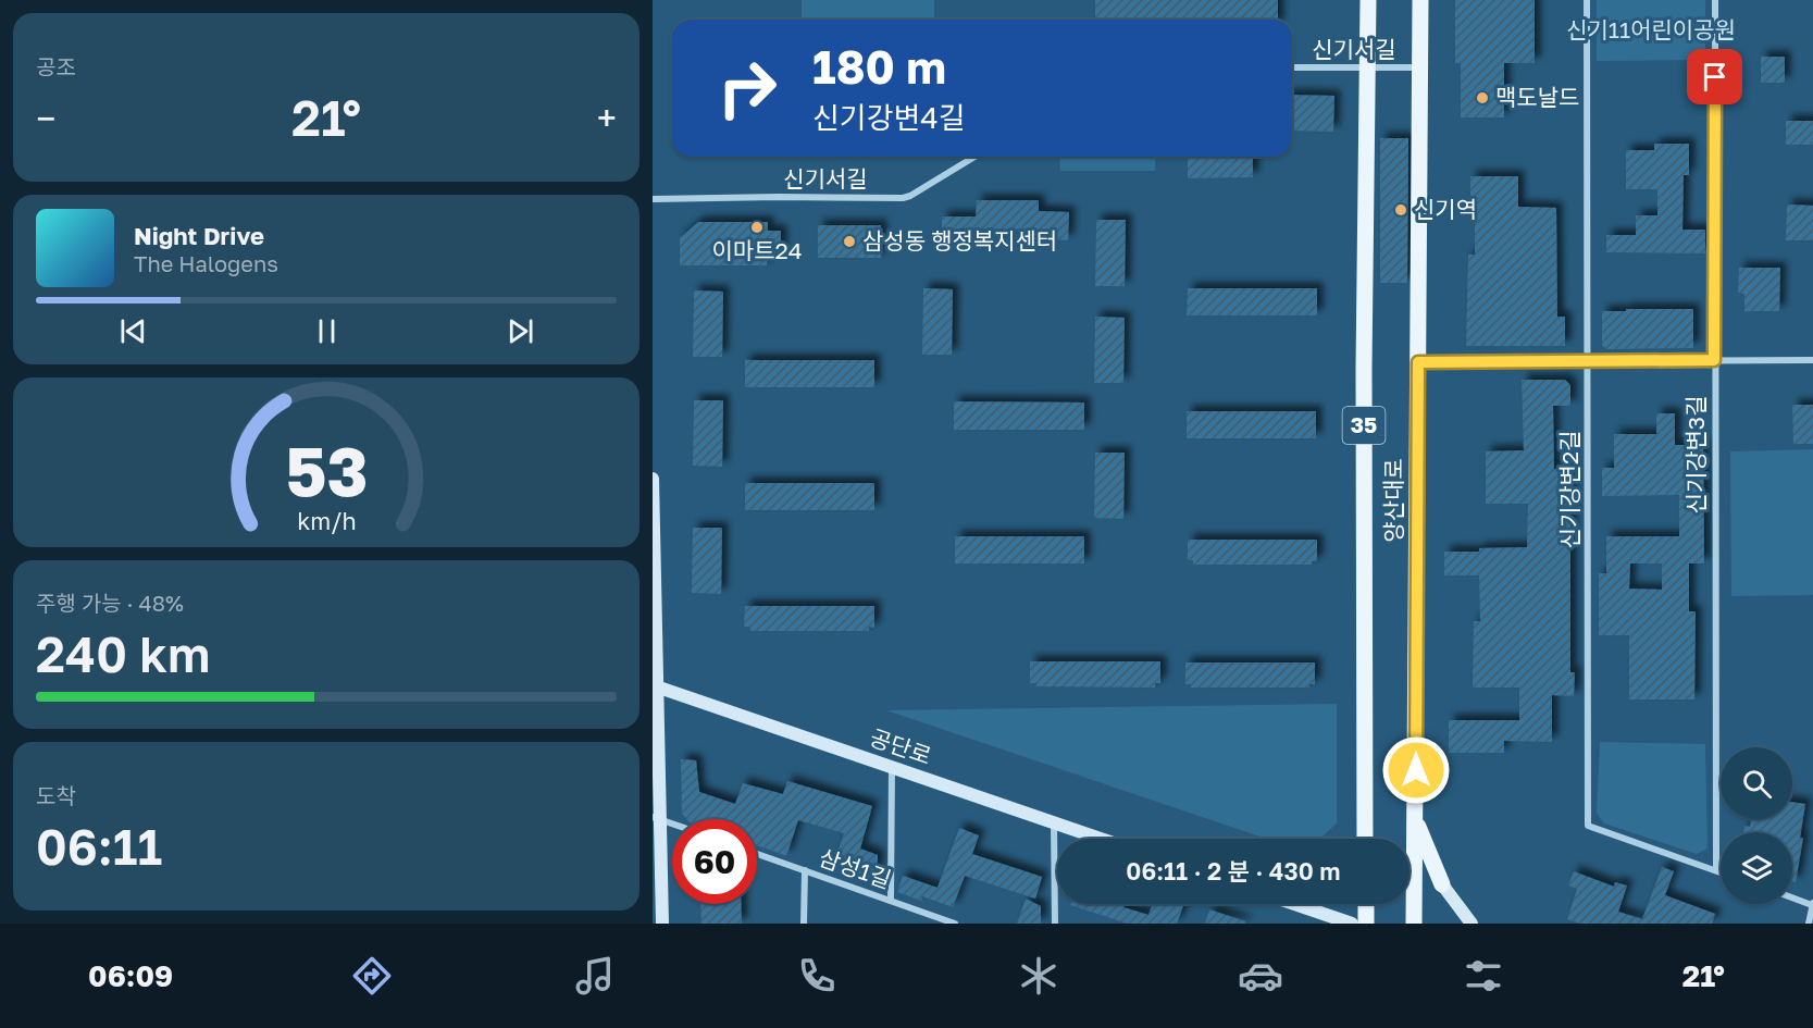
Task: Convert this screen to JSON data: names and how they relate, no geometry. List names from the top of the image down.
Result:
{
  "streets": {
    "main road": ["35", "양산대로"],
    "street": [
      "신기서길",
      "신기강변3길",
      "신기강변2길",
      "공단로",
      "삼성1길"
    ]
  },
  "crossings": [
    ["신기서길", "양산대로"],
    ["신기강변3길", "신기강변2길"]
  ],
  "parks": ["신기11어린이공원"],
  "places": [
    "맥도날드",
    "신기역",
    "이마트24",
    "삼성동 행정복지센터"
  ],
  "page": {
    "tile": [
      "공조",
      ["주행 가능 · 48%", "240 km"],
      ["도착", "06:11"]
    ],
    "turn": ["180 m", "신기강변4길"],
    "heat": ["−", "21°", "+"],
    "song": ["Night Drive", "The Halogens"],
    "limit": "60",
    "trip": "06:11 · 2 분 · 430 m",
    "tabs": ["06:09", "21°"],
    "gauge": ["53", "km/h"]
  }
}
